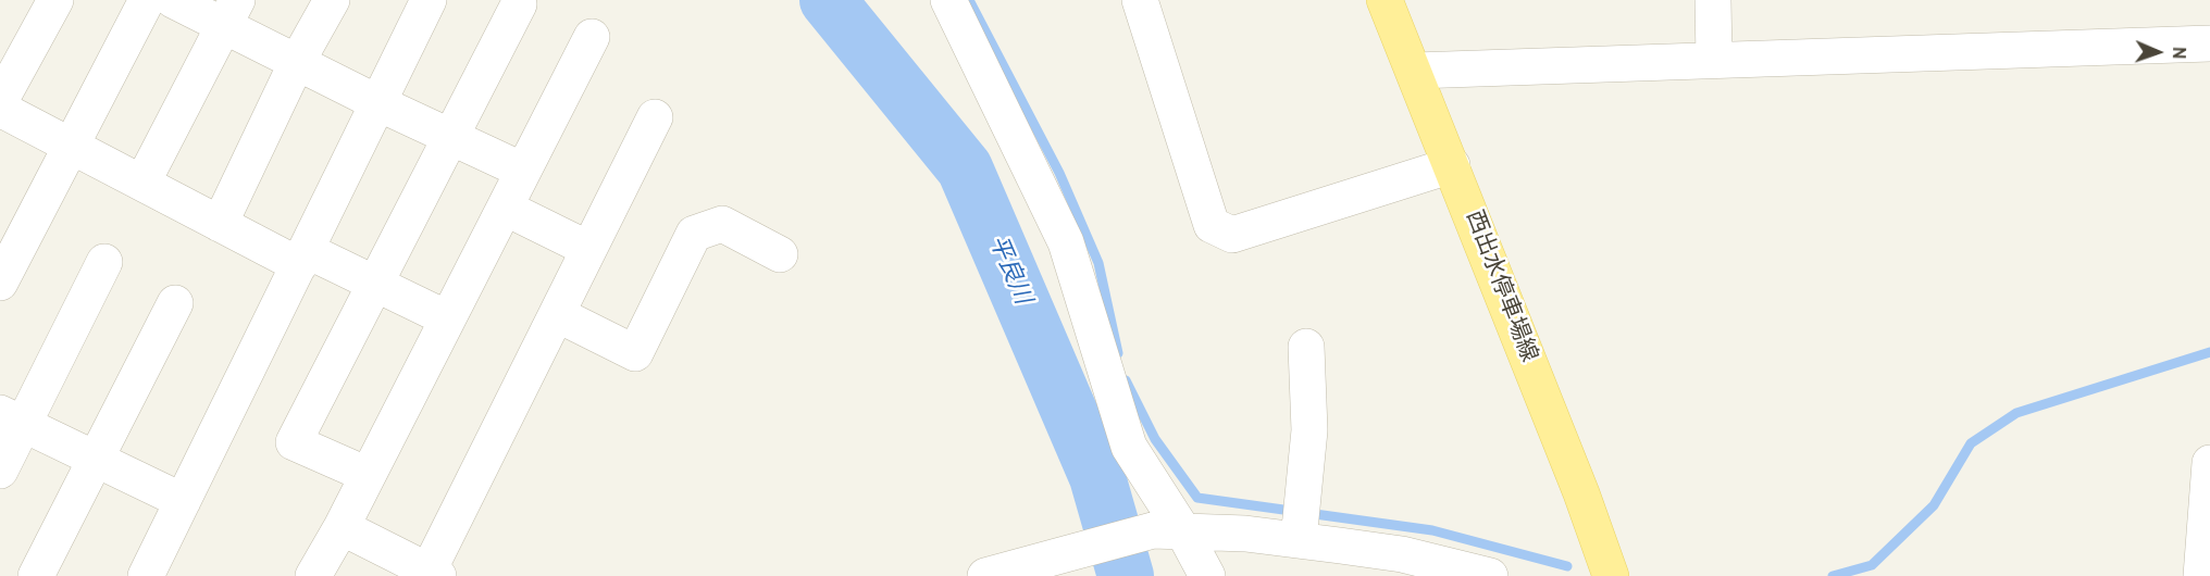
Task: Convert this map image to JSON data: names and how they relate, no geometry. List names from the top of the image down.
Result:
{
  "streets": {
    "main road": ["西出水停車場線"]
  },
  "water": ["平良川"],
  "north": "right"
}
